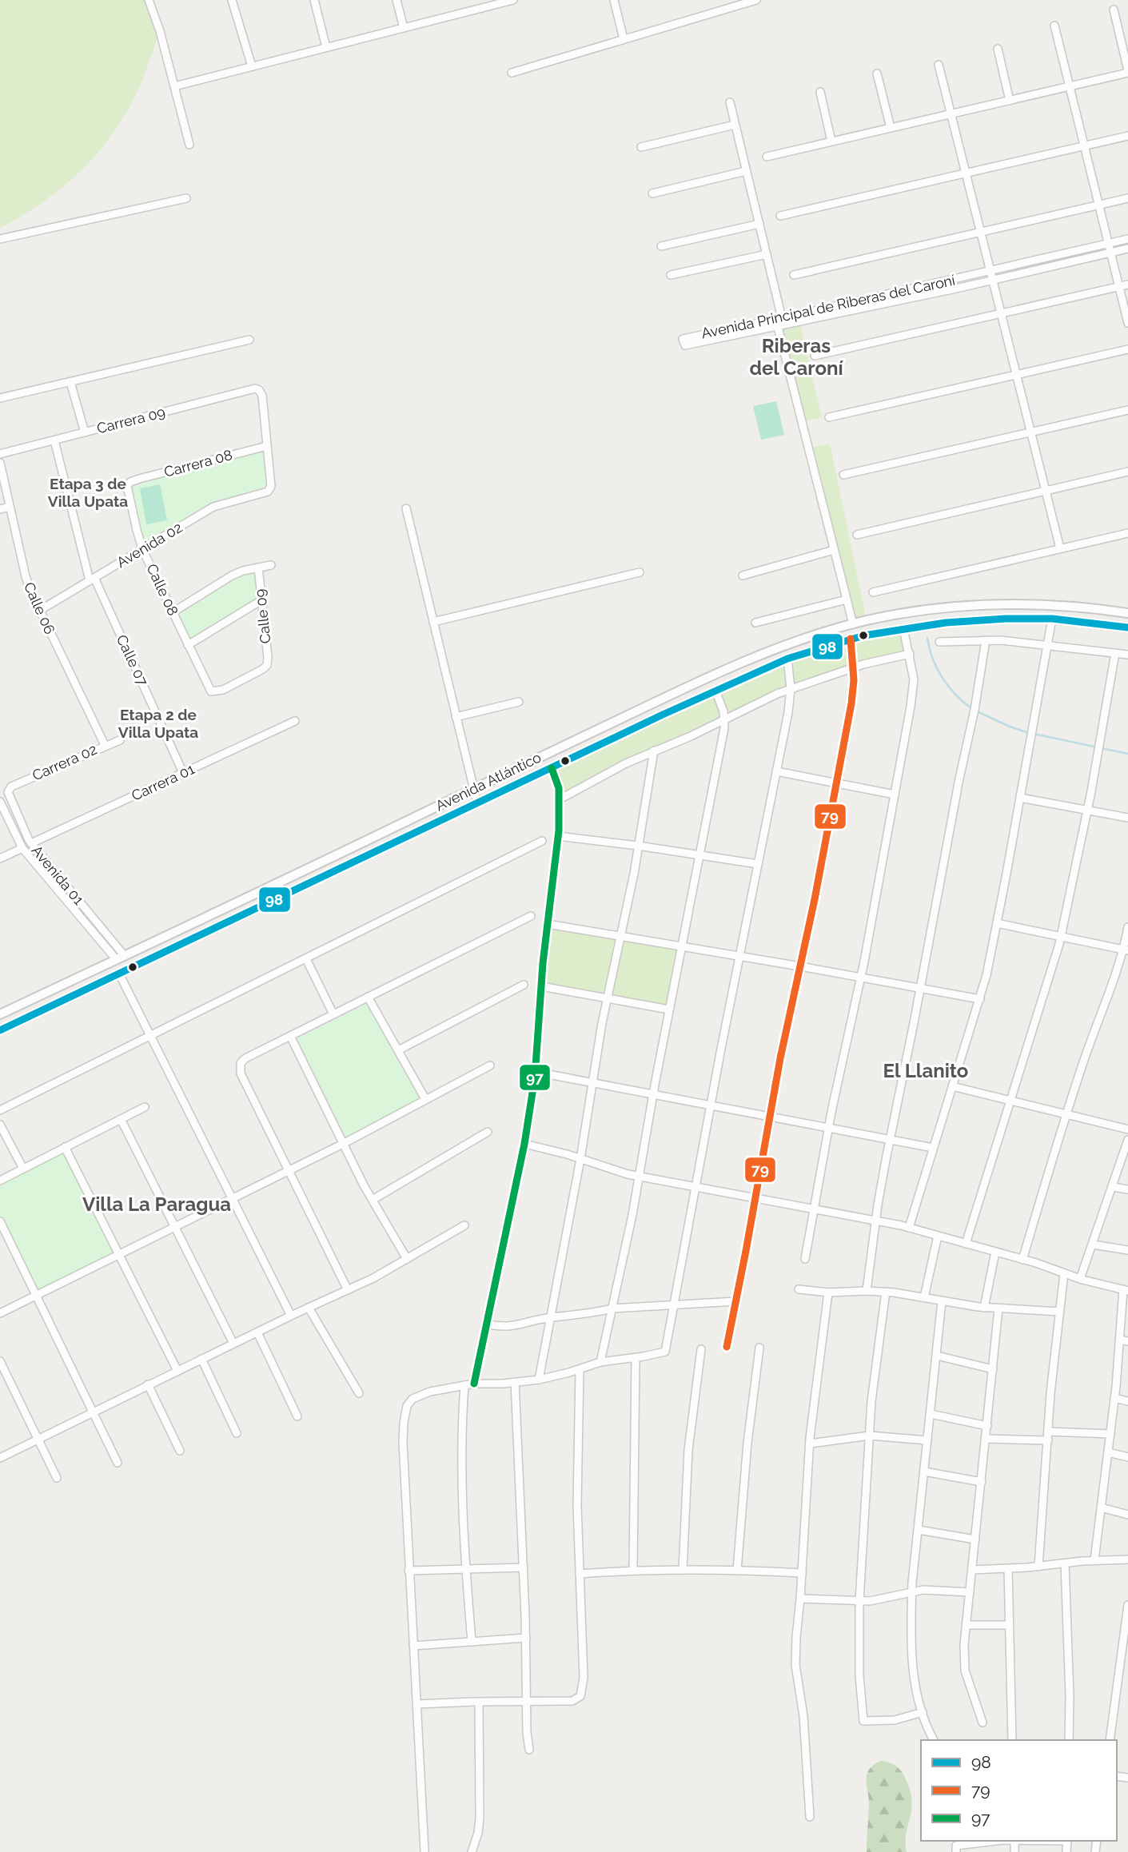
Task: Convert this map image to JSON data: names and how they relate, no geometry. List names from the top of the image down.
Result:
{
  "streets": {
    "street": [
      "Avenida Principal de Riberas del Caroní",
      "Carrera 09",
      "Carrera 08",
      "Avenida 02",
      "Calle 08",
      "Calle 06",
      "Calle 09",
      "Calle 07",
      "Carrera 02",
      "Avenida Atlántico",
      "Carrera 01",
      "Avenida 01"
    ]
  },
  "crossings": [
    ["Carrera 09", "Carrera 08"],
    ["Carrera 09", "Avenida 02"],
    ["Carrera 09", "Calle 07"],
    ["Carrera 08", "Avenida 02"],
    ["Carrera 08", "Calle 08"],
    ["Avenida 02", "Calle 08"],
    ["Avenida 02", "Calle 06"],
    ["Avenida 02", "Calle 07"],
    ["Calle 08", "Calle 09"],
    ["Calle 06", "Carrera 02"],
    ["Calle 07", "Carrera 01"],
    ["Carrera 02", "Avenida 01"],
    ["Avenida Atlántico", "Avenida 01"],
    ["Carrera 01", "Avenida 01"]
  ],
  "districts": [
    "Riberas del Caroní",
    "Etapa 3 de Villa Upata",
    "Etapa 2 de Villa Upata",
    "El Llanito",
    "Villa La Paragua"
  ],
  "lines": ["transit line 98", "transit line 79", "transit line 97"],
  "legend": ["98", "79", "97"]
}
